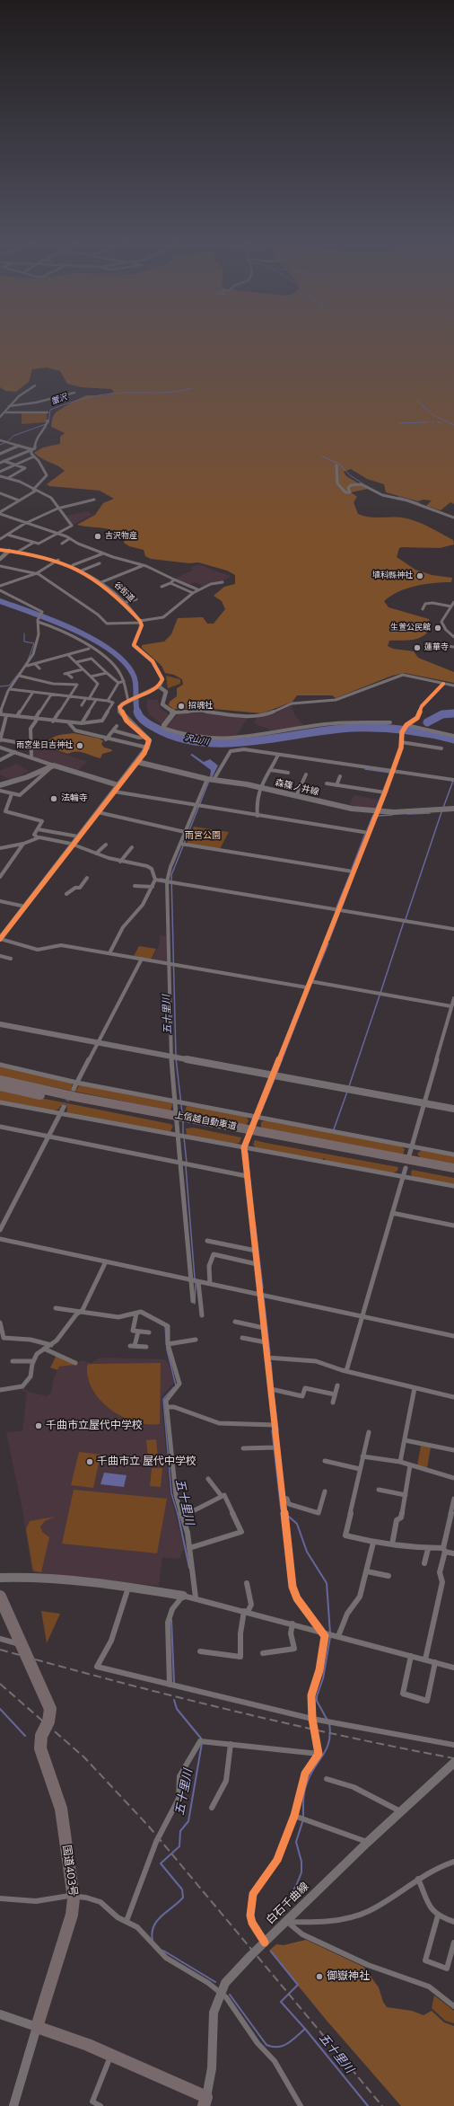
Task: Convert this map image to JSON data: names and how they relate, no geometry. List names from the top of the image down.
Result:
{
  "streets": {
    "highway": ["上信越自動車道", "国道403号"],
    "street": ["谷街道", "森篠ノ井線", "白石千曲線"]
  },
  "water": ["蟹沢", "沢山川", "五十里川"],
  "parks": ["雨宮公園"],
  "places": [
    "吉沢物産",
    "埴科縣神社",
    "生萱公民館",
    "蓮華寺",
    "招魂社",
    "雨宮坐日吉神社",
    "法輪寺",
    "千曲市立屋代中学校",
    "千曲市立 屋代中学校",
    "御嶽神社"
  ]
}
